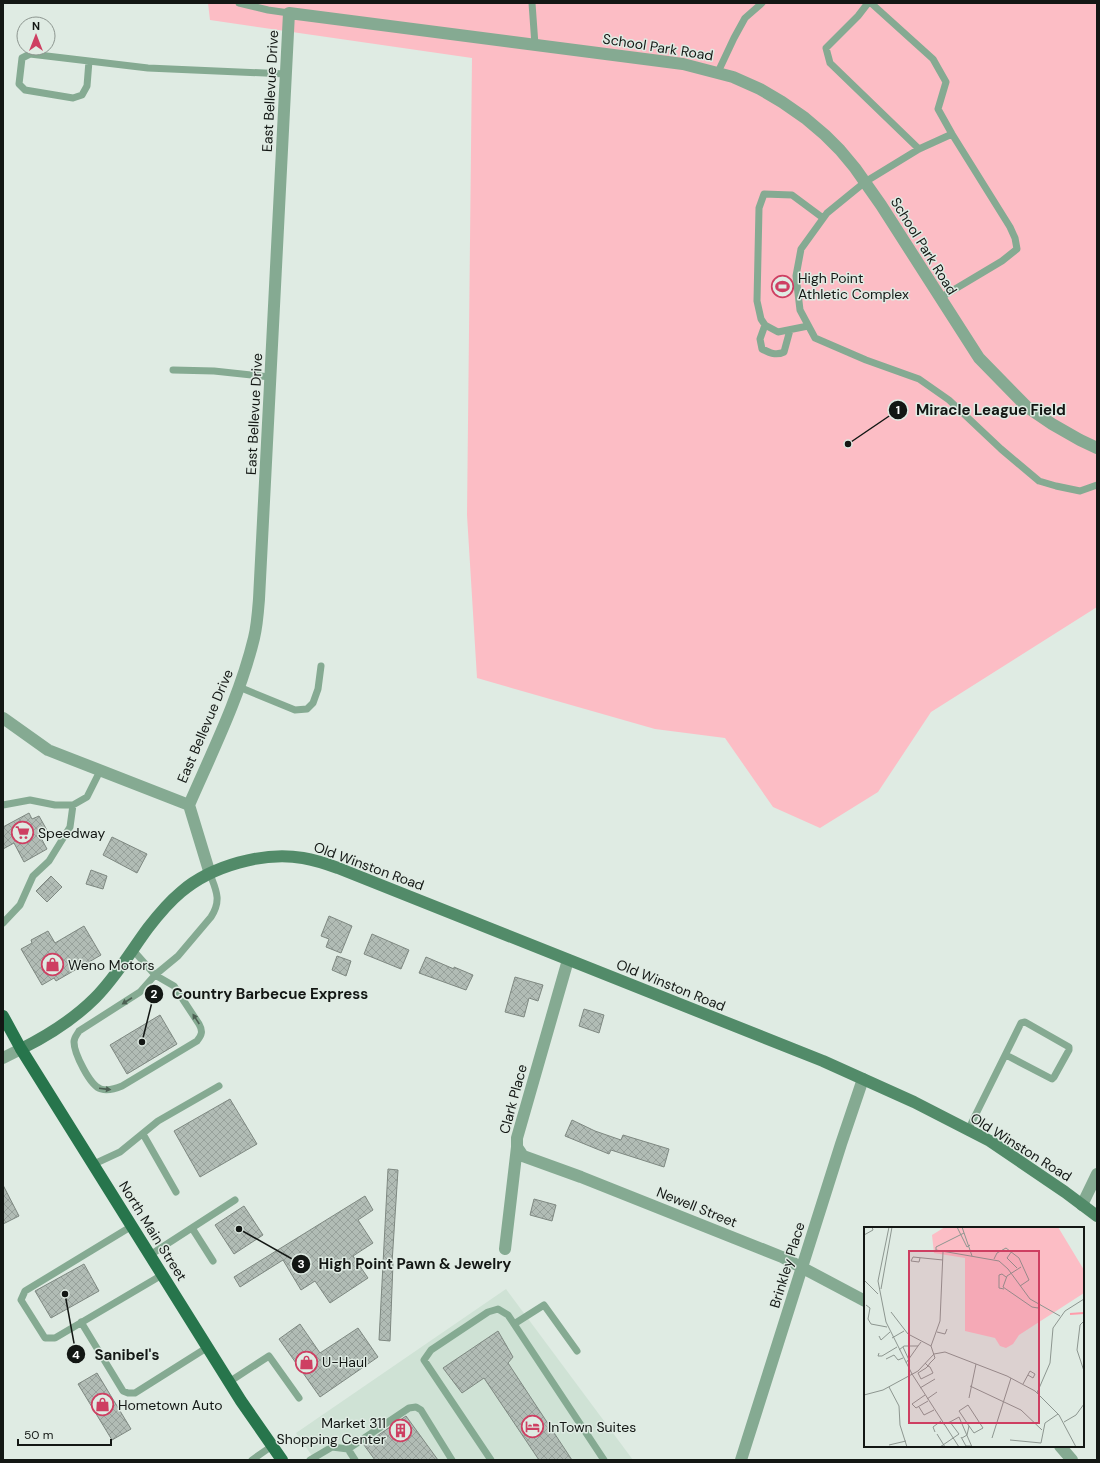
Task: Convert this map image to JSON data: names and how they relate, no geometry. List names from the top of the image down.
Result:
{
  "streets": {
    "main road": ["North Main Street"],
    "street": [
      "School Park Road",
      "East Bellevue Drive",
      "Old Winston Road",
      "Clark Place",
      "Newell Street",
      "Brinkley Place"
    ]
  },
  "crossings": [
    ["School Park Road", "East Bellevue Drive"],
    ["Old Winston Road", "Clark Place"],
    ["Old Winston Road", "North Main Street"],
    ["Old Winston Road", "Brinkley Place"],
    ["Clark Place", "Newell Street"],
    ["Newell Street", "Brinkley Place"]
  ],
  "places": {
    "sports": ["High Point Athletic Complex"],
    "other": [
      "Miracle League Field",
      "Country Barbecue Express",
      "High Point Pawn & Jewelry",
      "Sanibel's"
    ],
    "supermarket": ["Speedway"],
    "shop": ["Weno Motors", "U-Haul", "Hometown Auto"],
    "hotel": ["InTown Suites"],
    "building": ["Market 311 Shopping Center"]
  },
  "scale_bar": "50 m",
  "north": "top"
}
